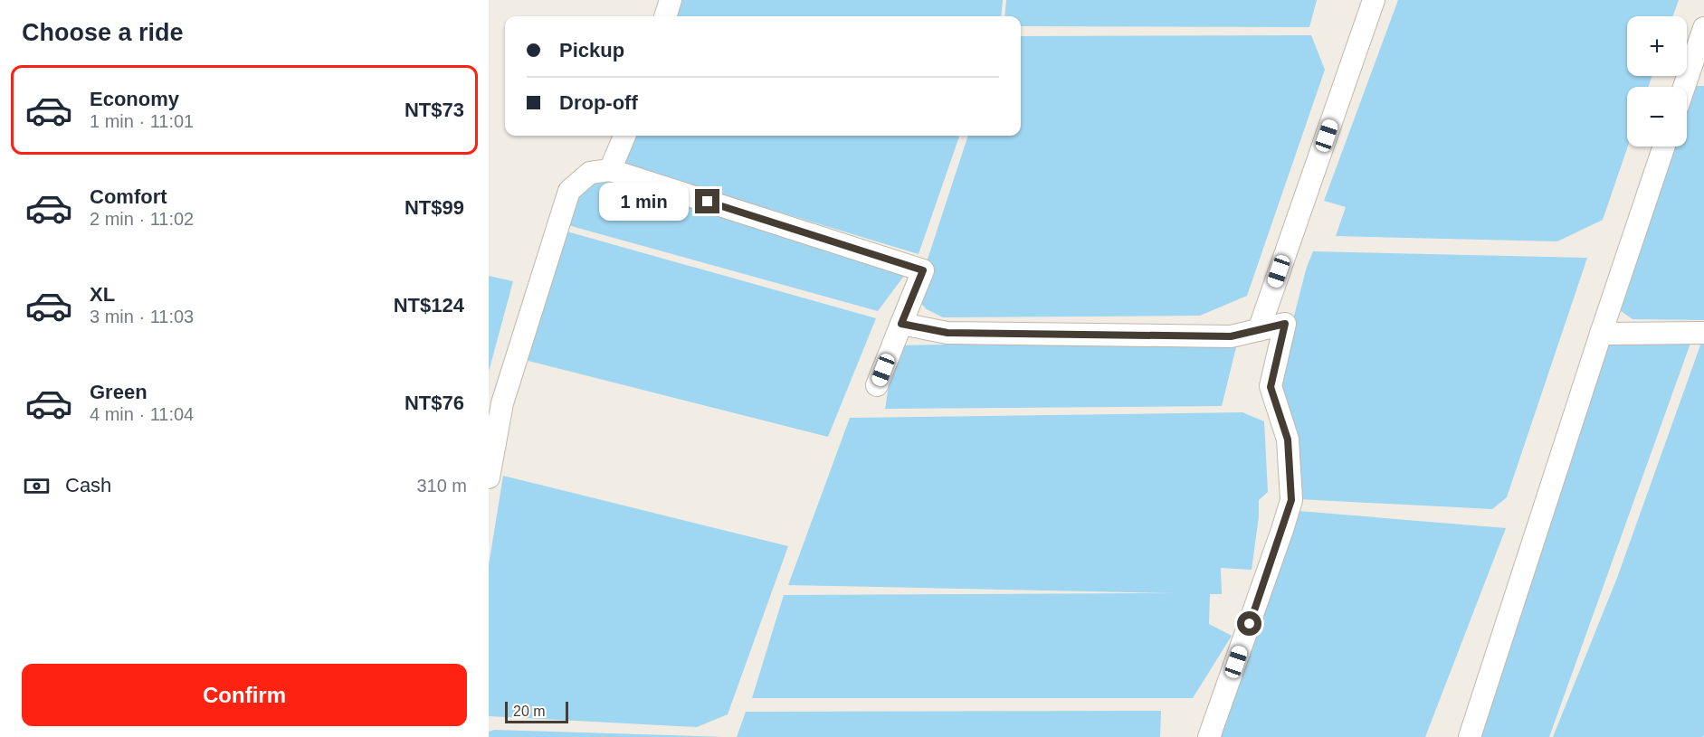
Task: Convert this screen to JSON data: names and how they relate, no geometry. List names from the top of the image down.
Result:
{
  "scale_bar": "20 m",
  "page": {
    "heading": "Choose a ride",
    "map_buttons": ["+", "−"],
    "banner": ["Pickup", "Drop-off"],
    "list": [
      {
        "name": "Economy",
        "note": "1 min · 11:01",
        "value": "NT$73"
      },
      {
        "name": "Comfort",
        "note": "2 min · 11:02",
        "value": "NT$99"
      },
      {
        "name": "XL",
        "note": "3 min · 11:03",
        "value": "NT$124"
      },
      {
        "name": "Green",
        "note": "4 min · 11:04",
        "value": "NT$76"
      }
    ],
    "bubble": "1 min",
    "pay": ["Cash", "310 m"],
    "buttons": "Confirm",
    "scale": "20 m"
  }
}
